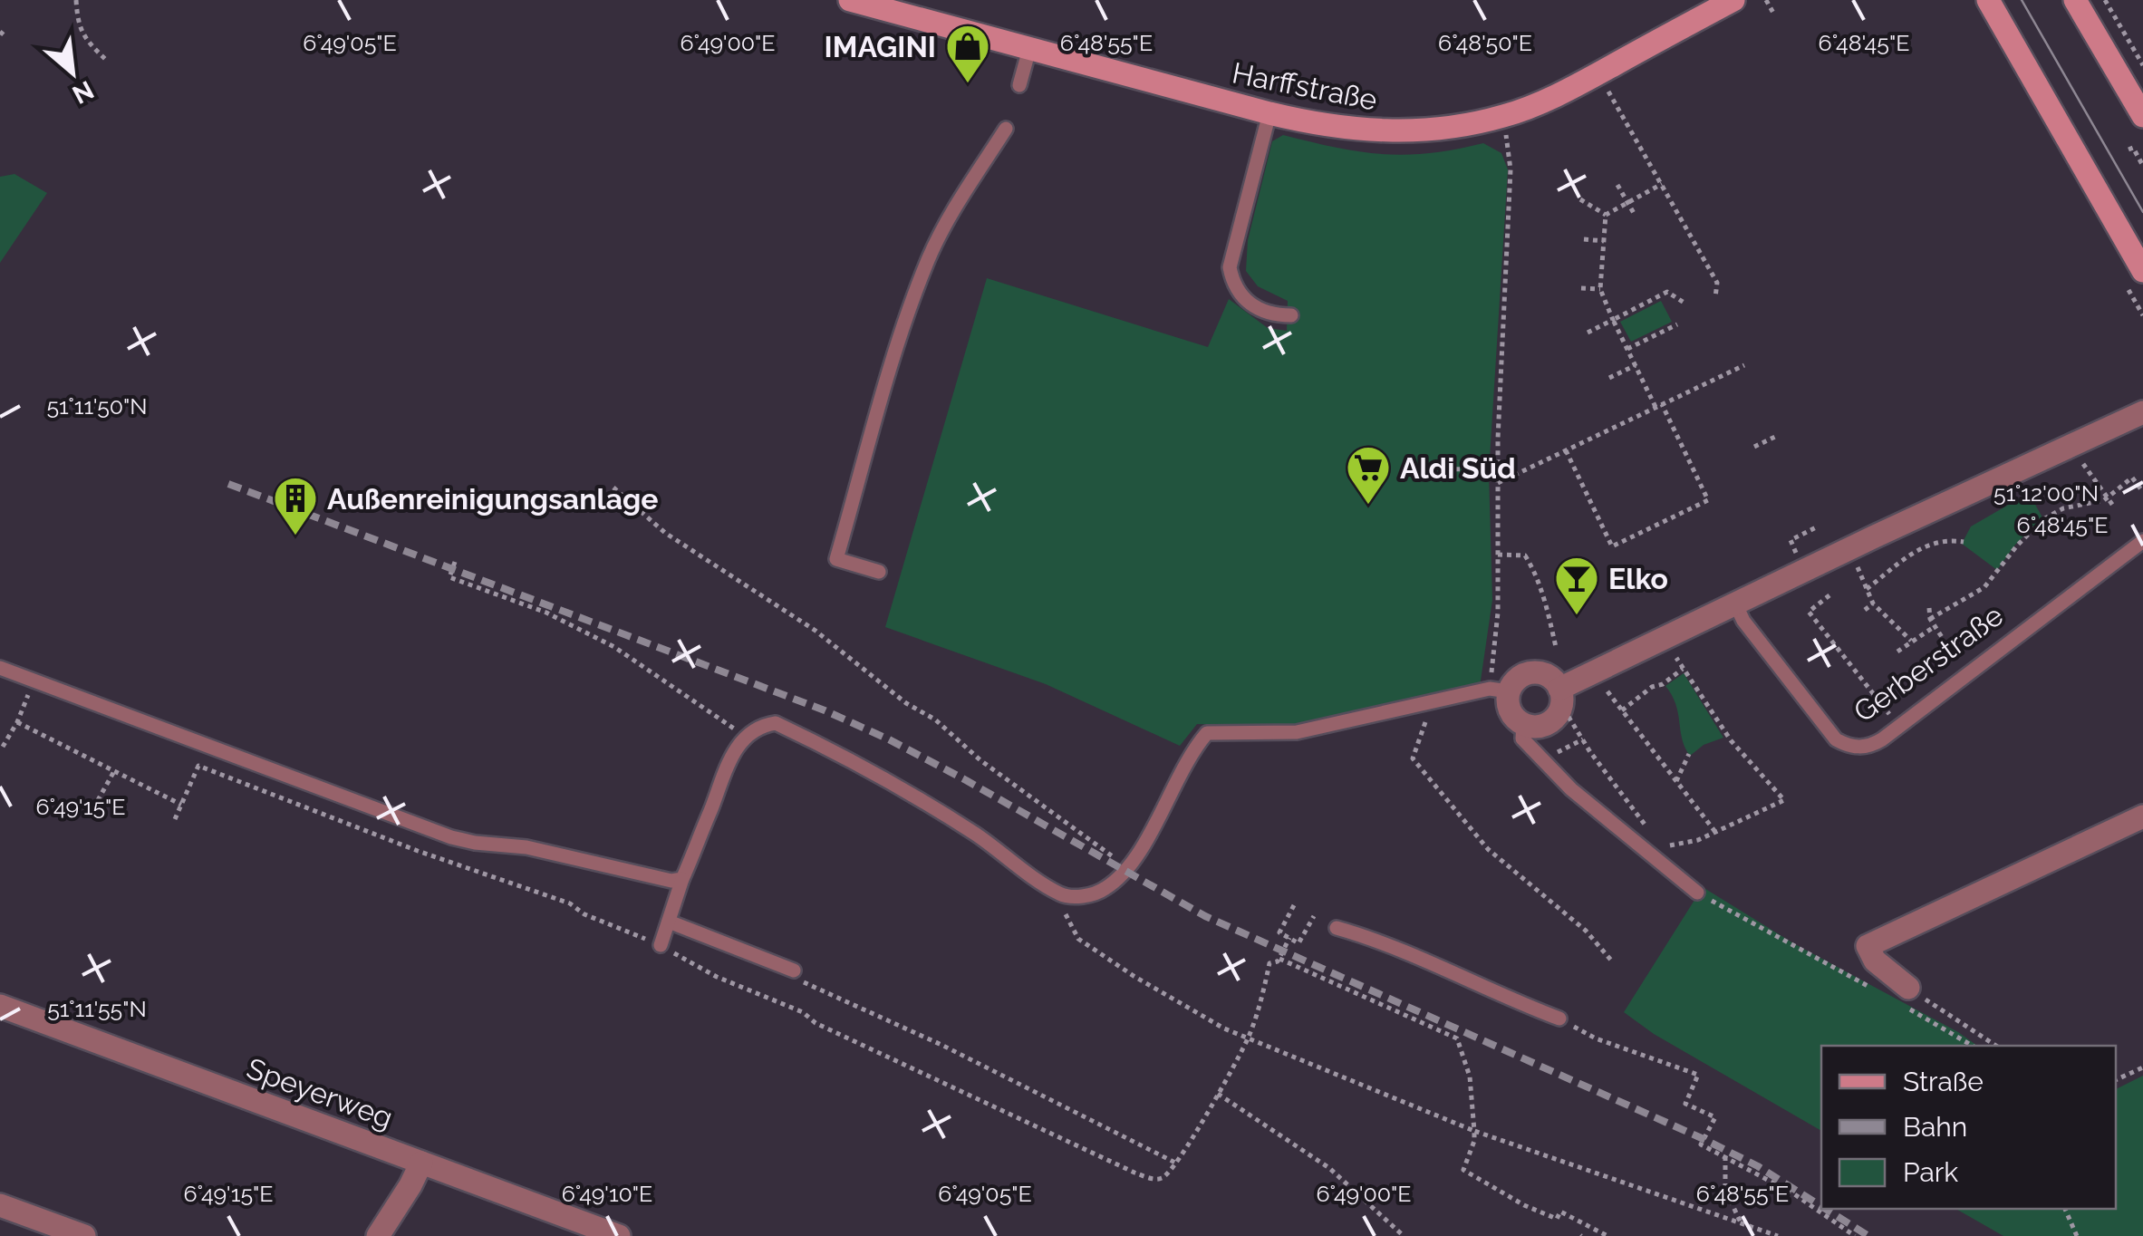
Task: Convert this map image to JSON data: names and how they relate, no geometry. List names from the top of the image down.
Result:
{
  "streets": {
    "street": ["Harffstraße", "Speyerweg"],
    "lane": ["Gerberstraße"]
  },
  "places": {
    "shop": ["IMAGINI"],
    "supermarket": ["Aldi Süd"],
    "building": ["Außenreinigungsanlage"],
    "bar": ["Elko"]
  },
  "legend": ["Straße", "Bahn", "Park"],
  "north": "bottom right",
  "coordinates": [
    "6°49'05\"E",
    "6°49'00\"E",
    "6°48'55\"E",
    "6°48'50\"E",
    "6°48'45\"E",
    "51°11'50\"N",
    "51°12'00\"N",
    "6°49'15\"E",
    "51°11'55\"N",
    "6°49'10\"E"
  ]
}
